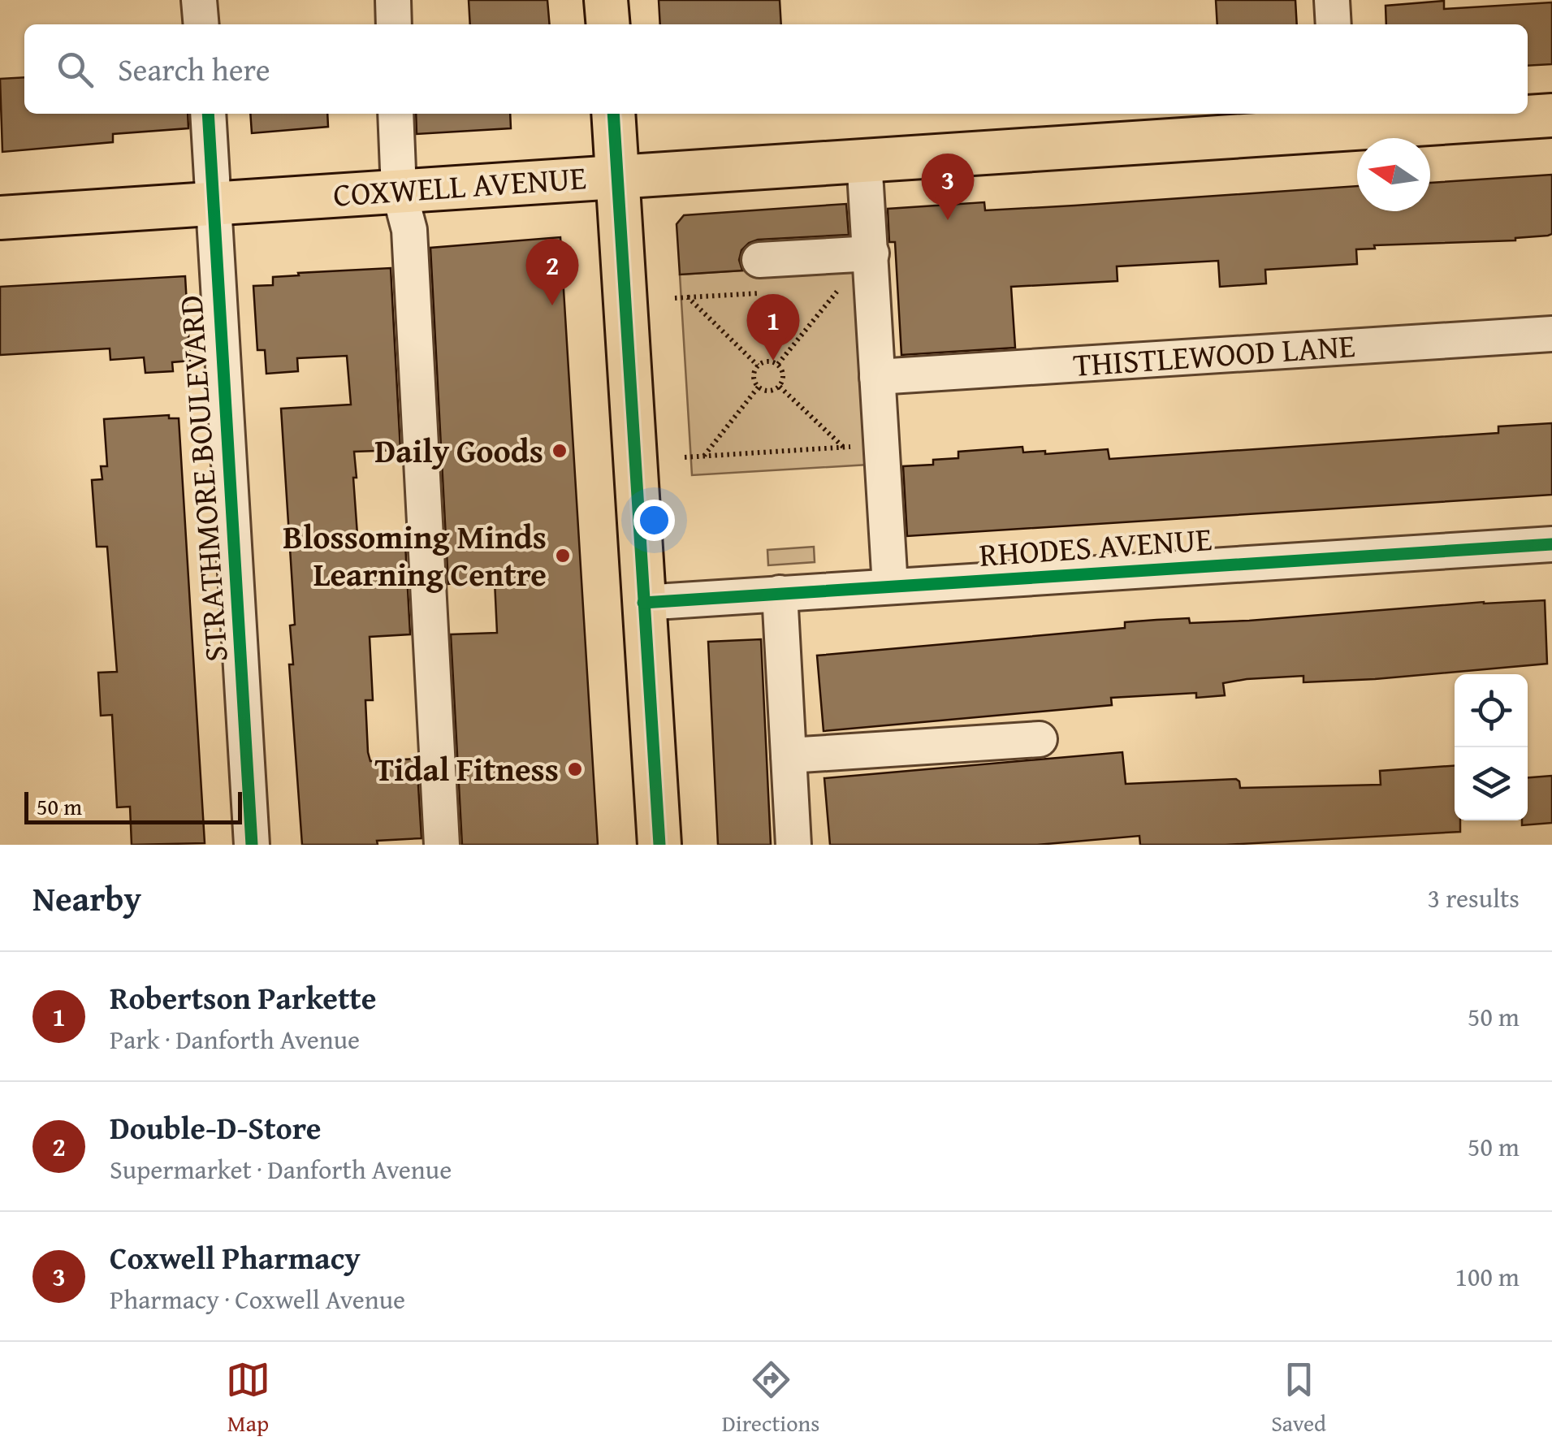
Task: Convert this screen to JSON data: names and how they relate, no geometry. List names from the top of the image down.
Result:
{
  "streets": {
    "main road": ["COXWELL AVENUE"],
    "street": ["THISTLEWOOD LANE", "STRATHMORE BOULEVARD", "RHODES AVENUE"]
  },
  "crossings": [
    ["COXWELL AVENUE", "STRATHMORE BOULEVARD"]
  ],
  "places": ["Daily Goods", "Blossoming Minds Learning Centre", "Tidal Fitness"],
  "scale_bar": "50 m",
  "north": "left",
  "page": {
    "search": "Search here",
    "pins": ["3", "2", "1"],
    "scale": "50 m",
    "heading": ["Nearby", "3 results"],
    "list": [
      {
        "mark": "1",
        "name": "Robertson Parkette",
        "note": "Park · Danforth Avenue",
        "value": "50 m"
      },
      {
        "mark": "2",
        "name": "Double-D-Store",
        "note": "Supermarket · Danforth Avenue",
        "value": "50 m"
      },
      {
        "mark": "3",
        "name": "Coxwell Pharmacy",
        "note": "Pharmacy · Coxwell Avenue",
        "value": "100 m"
      }
    ],
    "nav": ["Map", "Directions", "Saved"]
  }
}
